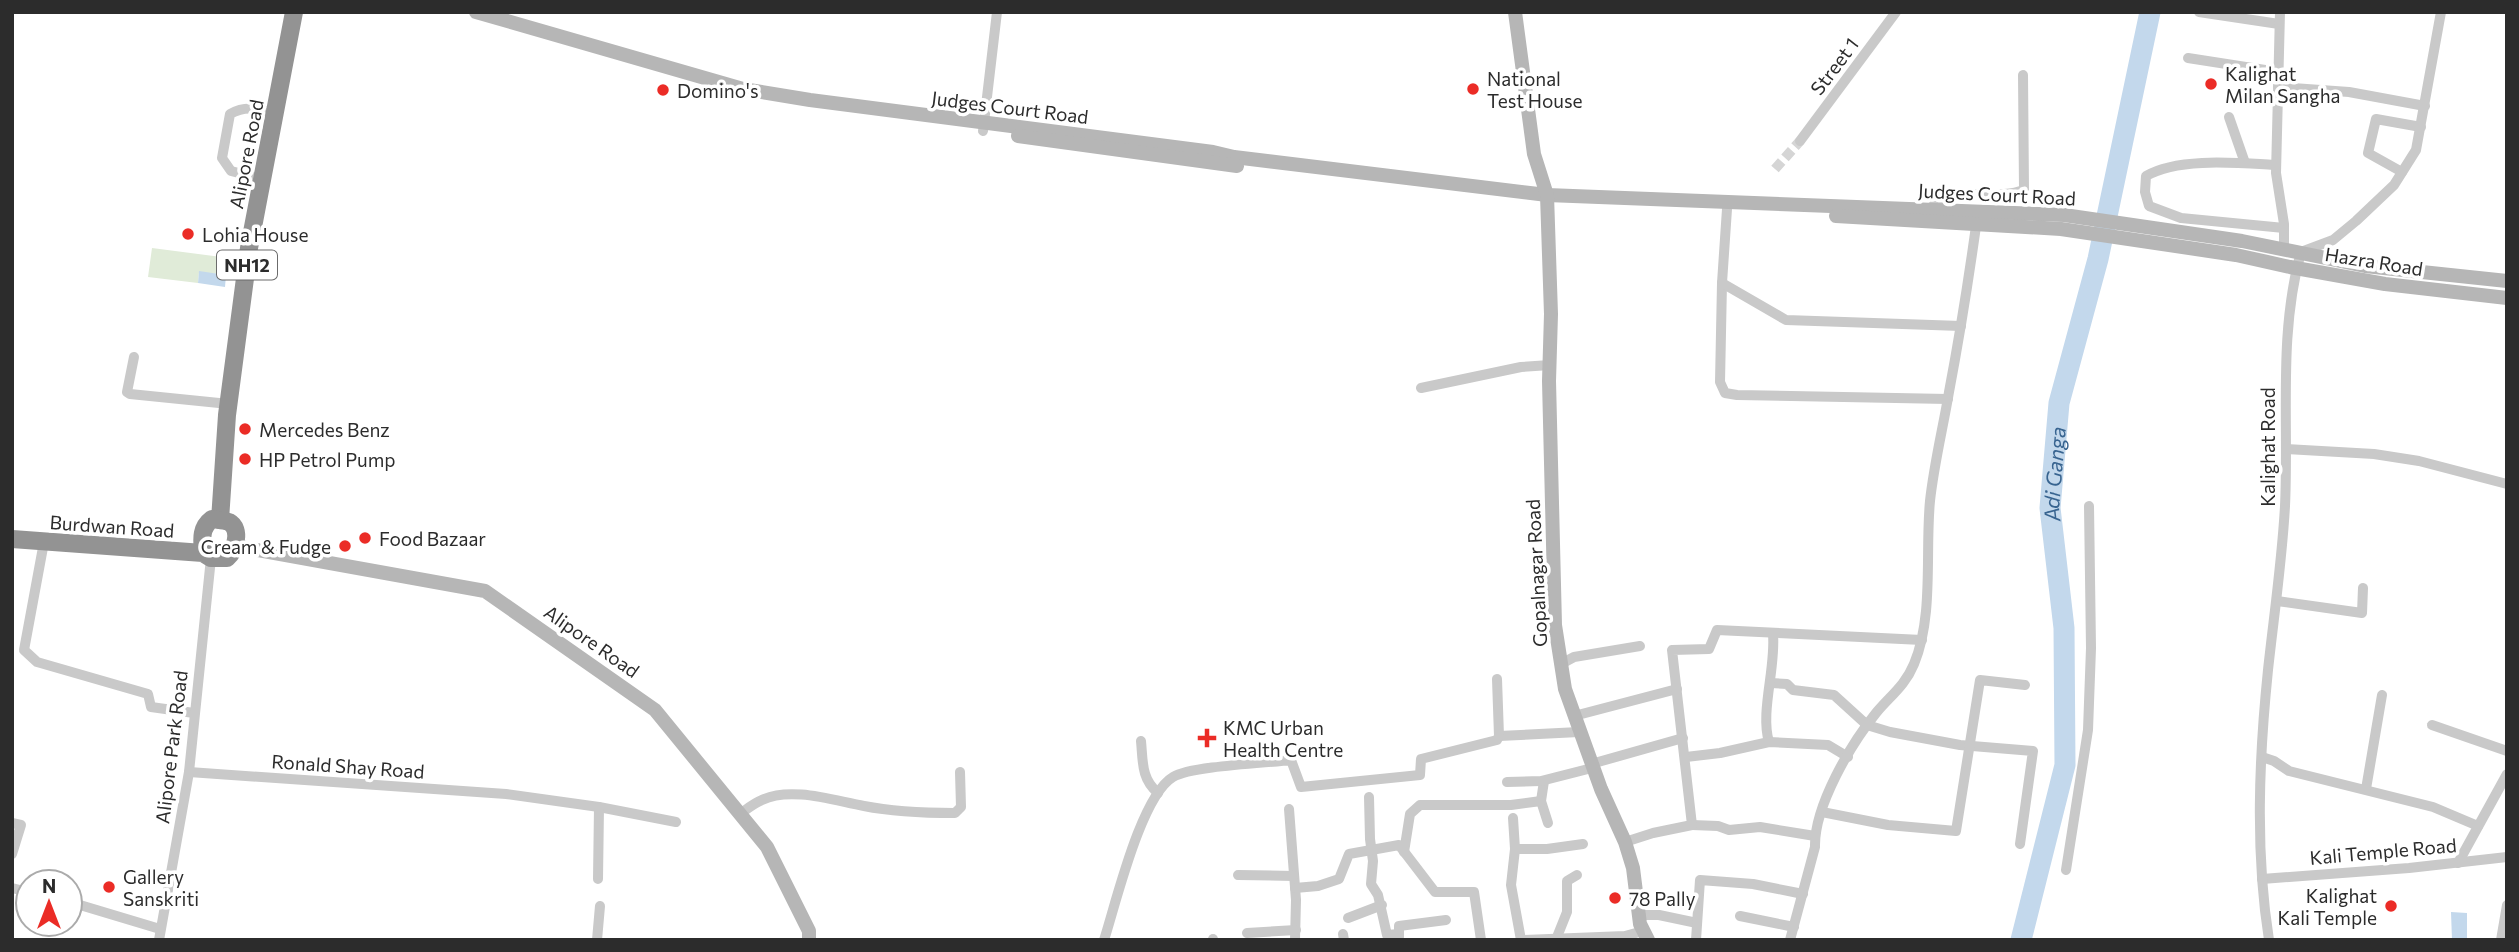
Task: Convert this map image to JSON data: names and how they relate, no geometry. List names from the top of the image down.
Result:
{
  "streets": {
    "highway": ["Alipore Road", "NH12", "Burdwan Road"],
    "main road": ["Judges Court Road", "Hazra Road", "Gopalnagar Road"],
    "street": [
      "Street 1",
      "Kalighat Road",
      "Alipore Park Road",
      "Ronald Shay Road",
      "Kali Temple Road"
    ]
  },
  "crossings": [
    ["Judges Court Road", "Hazra Road"],
    ["Judges Court Road", "Gopalnagar Road"],
    ["Alipore Road", "Burdwan Road"],
    ["Alipore Road", "Alipore Park Road"],
    ["Hazra Road", "Kalighat Road"],
    ["Kalighat Road", "Kali Temple Road"],
    ["Burdwan Road", "Alipore Park Road"],
    ["Alipore Park Road", "Ronald Shay Road"]
  ],
  "water": ["Adi Ganga"],
  "places": {
    "other": [
      "Kalighat Milan Sangha",
      "National Test House",
      "Domino's",
      "Lohia House",
      "Mercedes Benz",
      "HP Petrol Pump",
      "Food Bazaar",
      "Cream & Fudge",
      "Gallery Sanskriti",
      "78 Pally",
      "Kalighat Kali Temple"
    ],
    "health": ["KMC Urban Health Centre"]
  },
  "north": "top"
}
